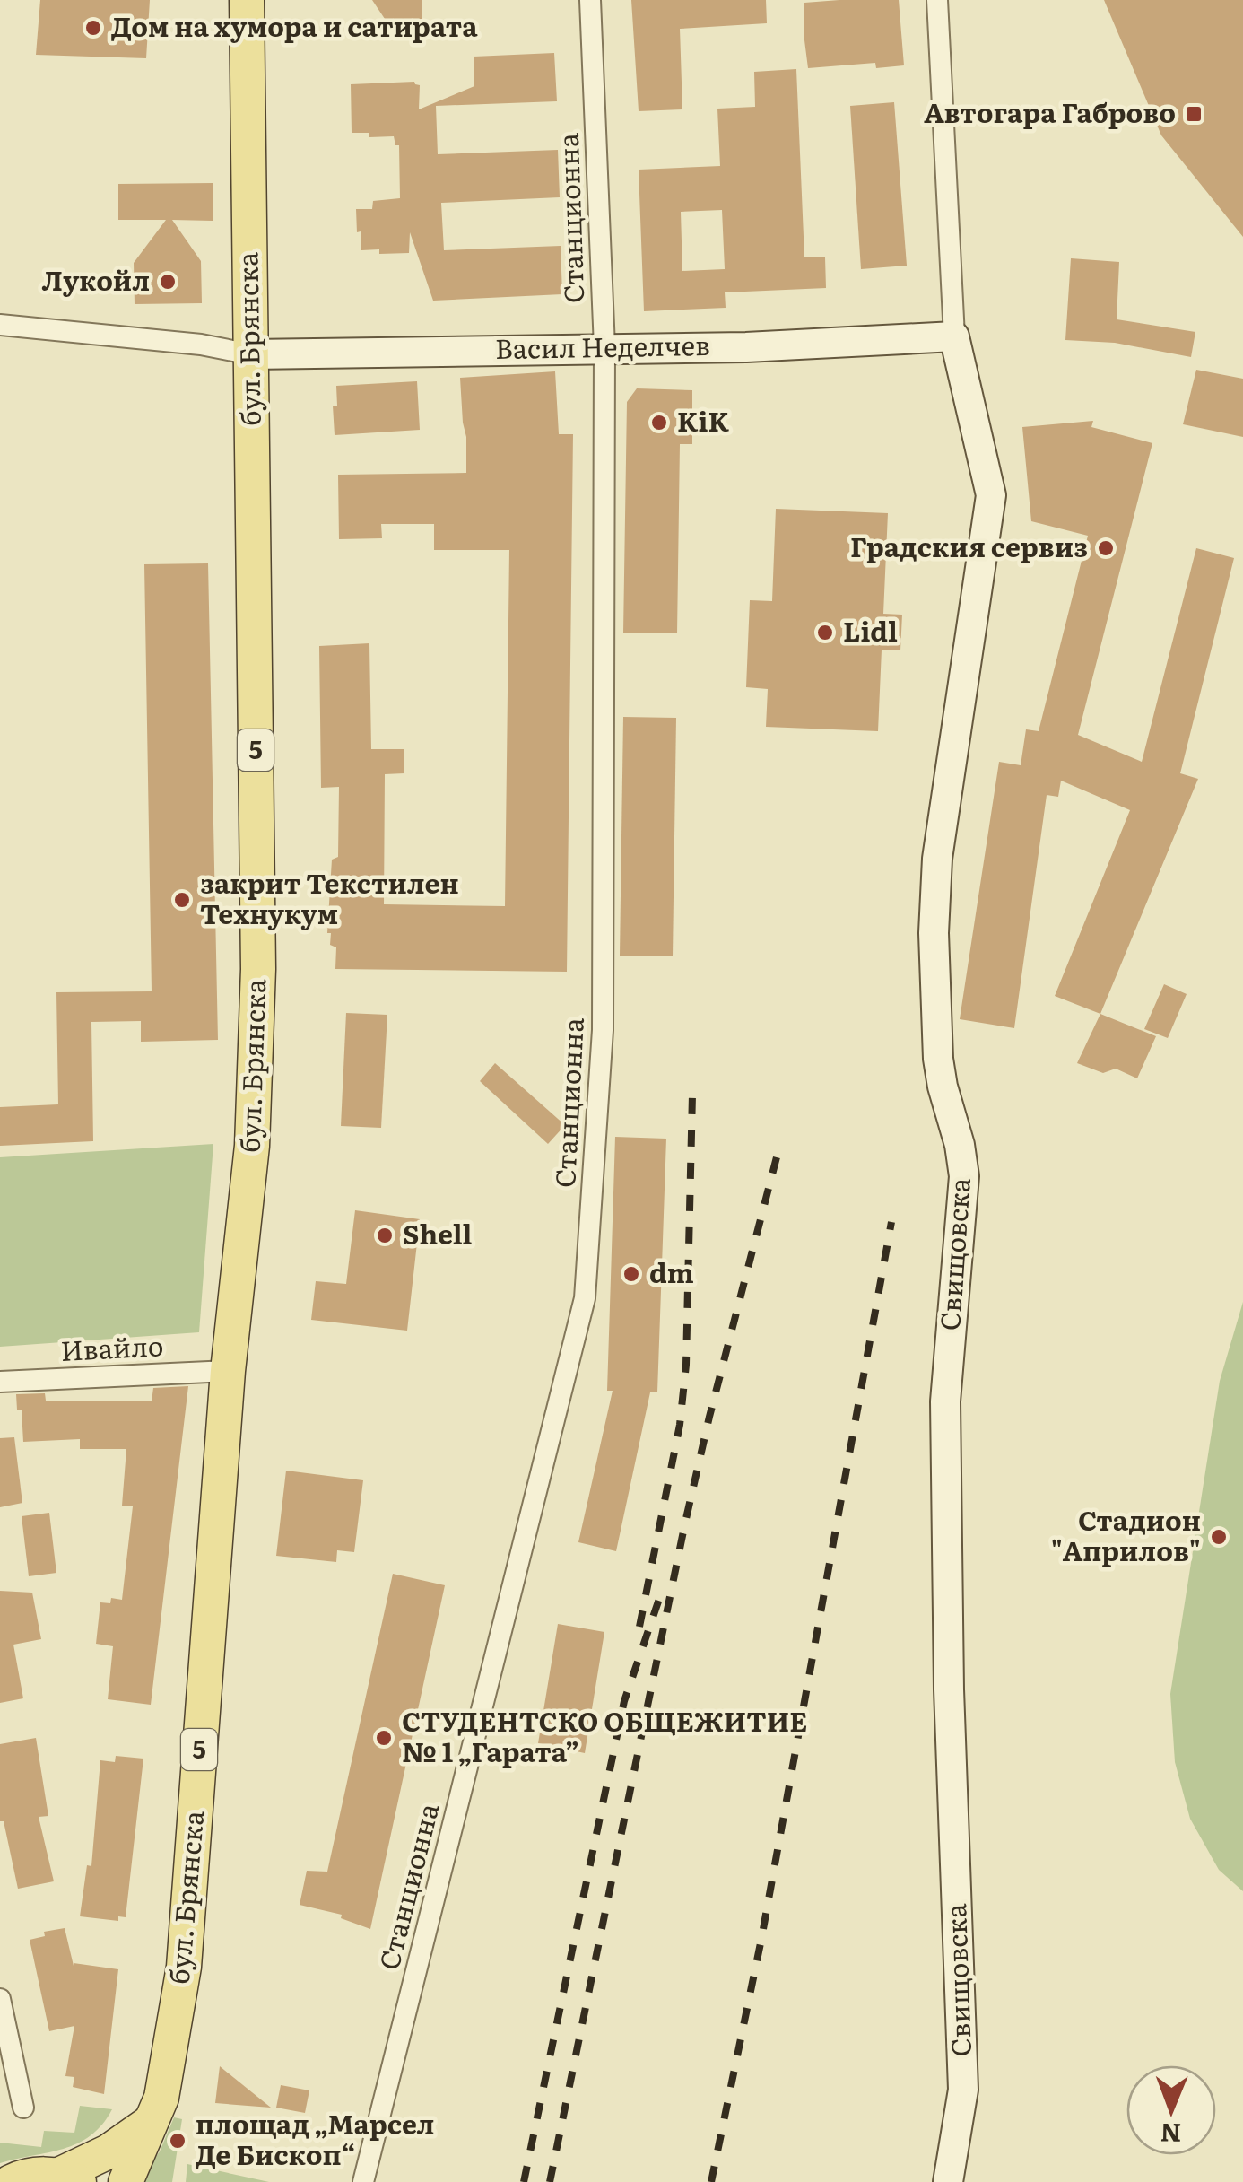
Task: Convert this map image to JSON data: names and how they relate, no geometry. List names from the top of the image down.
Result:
{
  "streets": {
    "main road": ["бул. Брянска", "5"],
    "street": [
      "Станционна",
      "Васил Неделчев",
      "Свищовска",
      "Ивайло"
    ]
  },
  "crossings": [
    ["Станционна", "Васил Неделчев"],
    ["бул. Брянска", "Васил Неделчев"],
    ["бул. Брянска", "Ивайло"],
    ["Васил Неделчев", "Свищовска"]
  ],
  "places": {
    "other": [
      "Дом на хумора и сатирата",
      "Лукойл",
      "KiK",
      "Градския сервиз",
      "Lidl",
      "закрит Текстилен Технукум",
      "Shell",
      "dm",
      "Стадион \"Априлов\"",
      "СТУДЕНТСКО ОБЩЕЖИТИЕ № 1 „Гарата”",
      "площад „Марсел Де Бископ“"
    ],
    "transit": ["Автогара Габрово"]
  },
  "north": "bottom"
}
